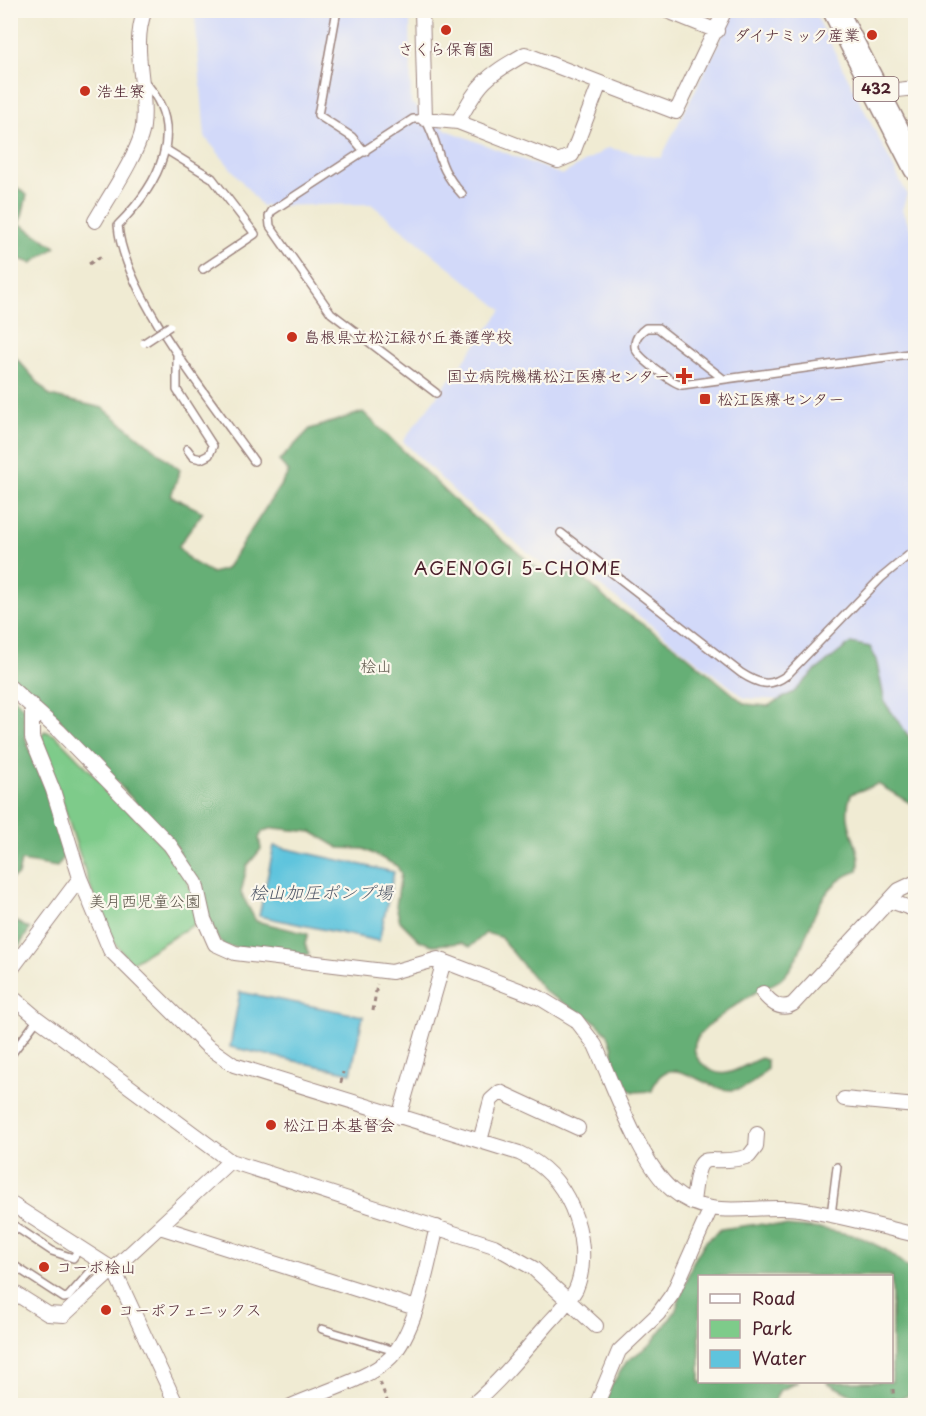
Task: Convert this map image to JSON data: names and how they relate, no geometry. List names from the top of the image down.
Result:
{
  "streets": {
    "highway": ["432"]
  },
  "districts": ["AGENOGI 5-CHOME"],
  "water": ["桧山加圧ポンプ場"],
  "parks": ["桧山", "美月西児童公園"],
  "places": {
    "other": [
      "さくら保育園",
      "ダイナミック産業",
      "浩生寮",
      "島根県立松江緑が丘養護学校",
      "松江日本基督会",
      "コーポ桧山",
      "コーポフェニックス"
    ],
    "health": ["国立病院機構松江医療センター"],
    "transit": ["松江医療センター"]
  },
  "legend": ["Road", "Park", "Water"]
}
